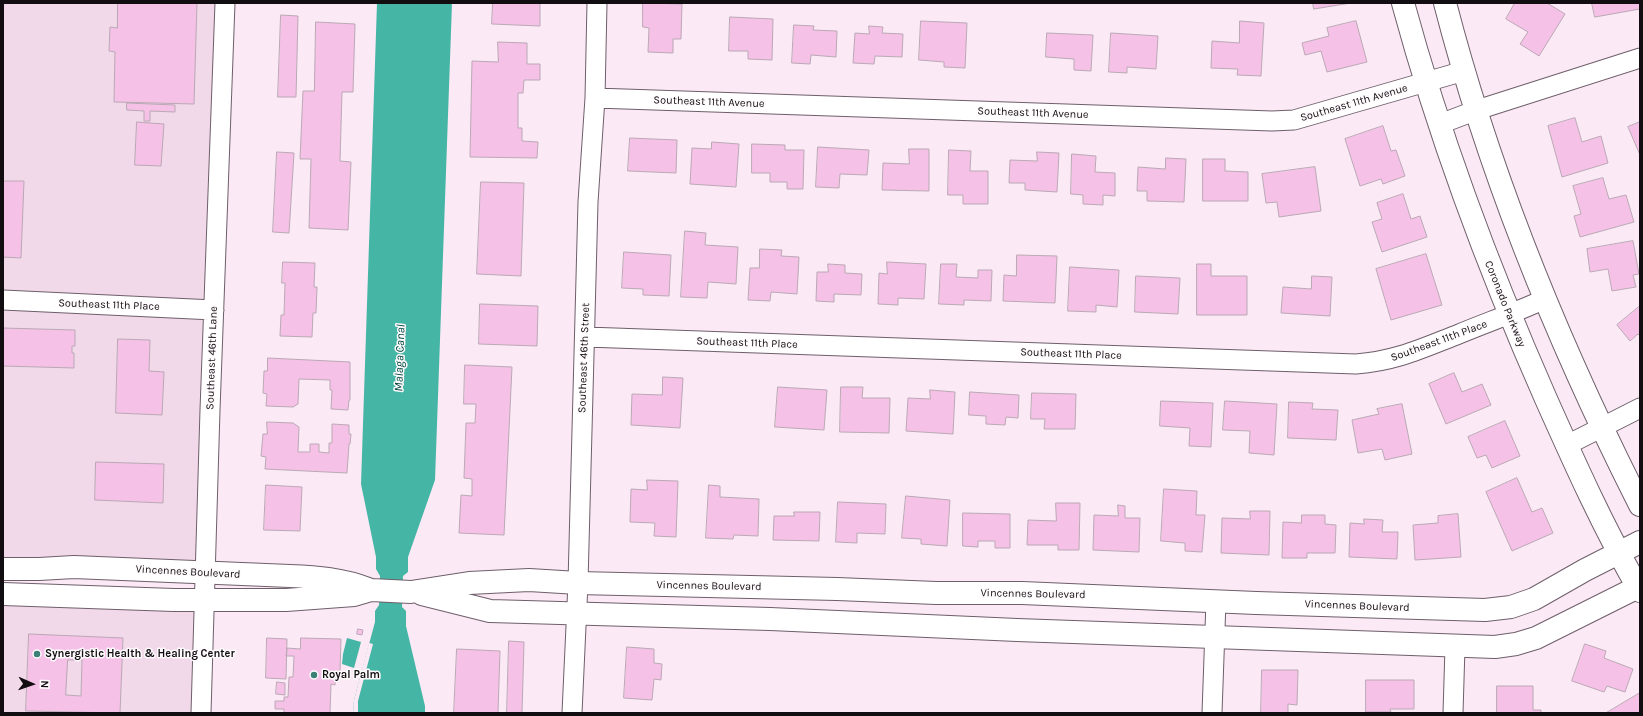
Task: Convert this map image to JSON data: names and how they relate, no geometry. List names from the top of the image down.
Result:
{
  "streets": {
    "street": [
      "Southeast 11th Avenue",
      "Coronado Parkway",
      "Southeast 11th Place",
      "Southeast 46th Lane",
      "Southeast 46th Street",
      "Vincennes Boulevard"
    ]
  },
  "crossings": [
    ["Southeast 11th Avenue", "Coronado Parkway"],
    ["Southeast 11th Avenue", "Southeast 46th Street"],
    ["Coronado Parkway", "Southeast 11th Place"],
    ["Coronado Parkway", "Vincennes Boulevard"],
    ["Southeast 11th Place", "Southeast 46th Lane"],
    ["Southeast 11th Place", "Southeast 46th Street"],
    ["Southeast 46th Lane", "Vincennes Boulevard"],
    ["Southeast 46th Street", "Vincennes Boulevard"]
  ],
  "water": ["Malaga Canal"],
  "places": ["Synergistic Health & Healing Center", "Royal Palm"],
  "north": "right"
}
